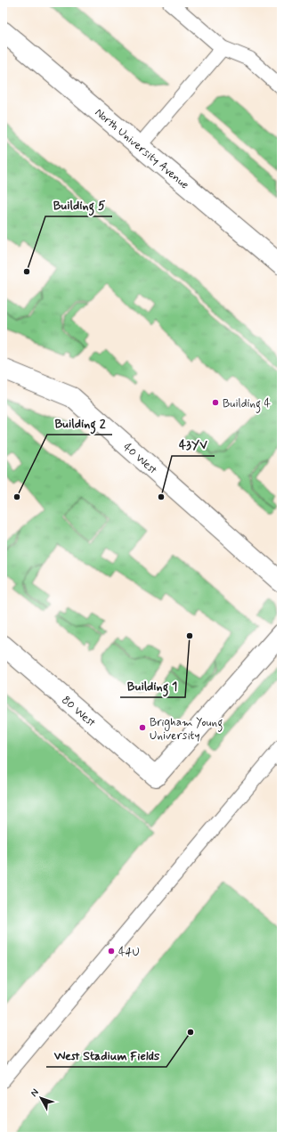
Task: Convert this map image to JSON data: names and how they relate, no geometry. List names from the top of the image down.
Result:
{
  "streets": {
    "main road": ["North University Avenue", "40 West", "80 West"]
  },
  "places": [
    "Building 5",
    "Building 4",
    "Building 2",
    "43YV",
    "Building 1",
    "Brigham Young University",
    "44U",
    "West Stadium Fields"
  ],
  "north": "top left"
}
